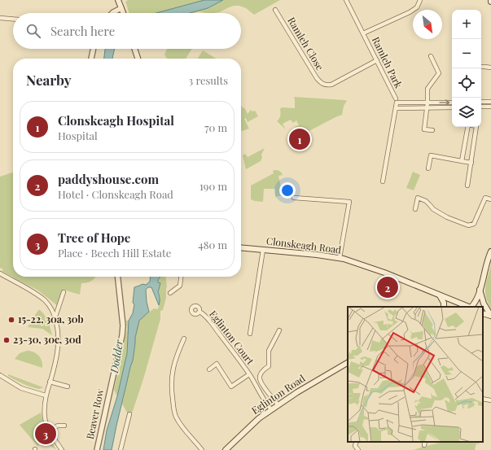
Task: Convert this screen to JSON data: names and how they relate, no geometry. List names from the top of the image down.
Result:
{
  "streets": {
    "main road": ["Clonskeagh Road", "Eglinton Road"],
    "street": [
      "Ramleh Close",
      "Ramleh Park",
      "Eglinton Court",
      "Beaver Row"
    ]
  },
  "crossings": [
    ["Ramleh Close", "Ramleh Park"],
    ["Eglinton Court", "Eglinton Road"]
  ],
  "water": ["Dodder"],
  "places": ["15-22, 30a, 30b", "23-30, 30c, 30d"],
  "north": "bottom right",
  "page": {
    "map_buttons": ["+", "−"],
    "search": "Search here",
    "heading": ["Nearby", "3 results"],
    "list": [
      {
        "mark": "1",
        "name": "Clonskeagh Hospital",
        "note": "Hospital",
        "value": "70 m"
      },
      {
        "mark": "2",
        "name": "paddyshouse.com",
        "note": "Hotel · Clonskeagh Road",
        "value": "190 m"
      },
      {
        "mark": "3",
        "name": "Tree of Hope",
        "note": "Place · Beech Hill Estate",
        "value": "480 m"
      }
    ],
    "pins": ["1", "2", "3"]
  }
}
